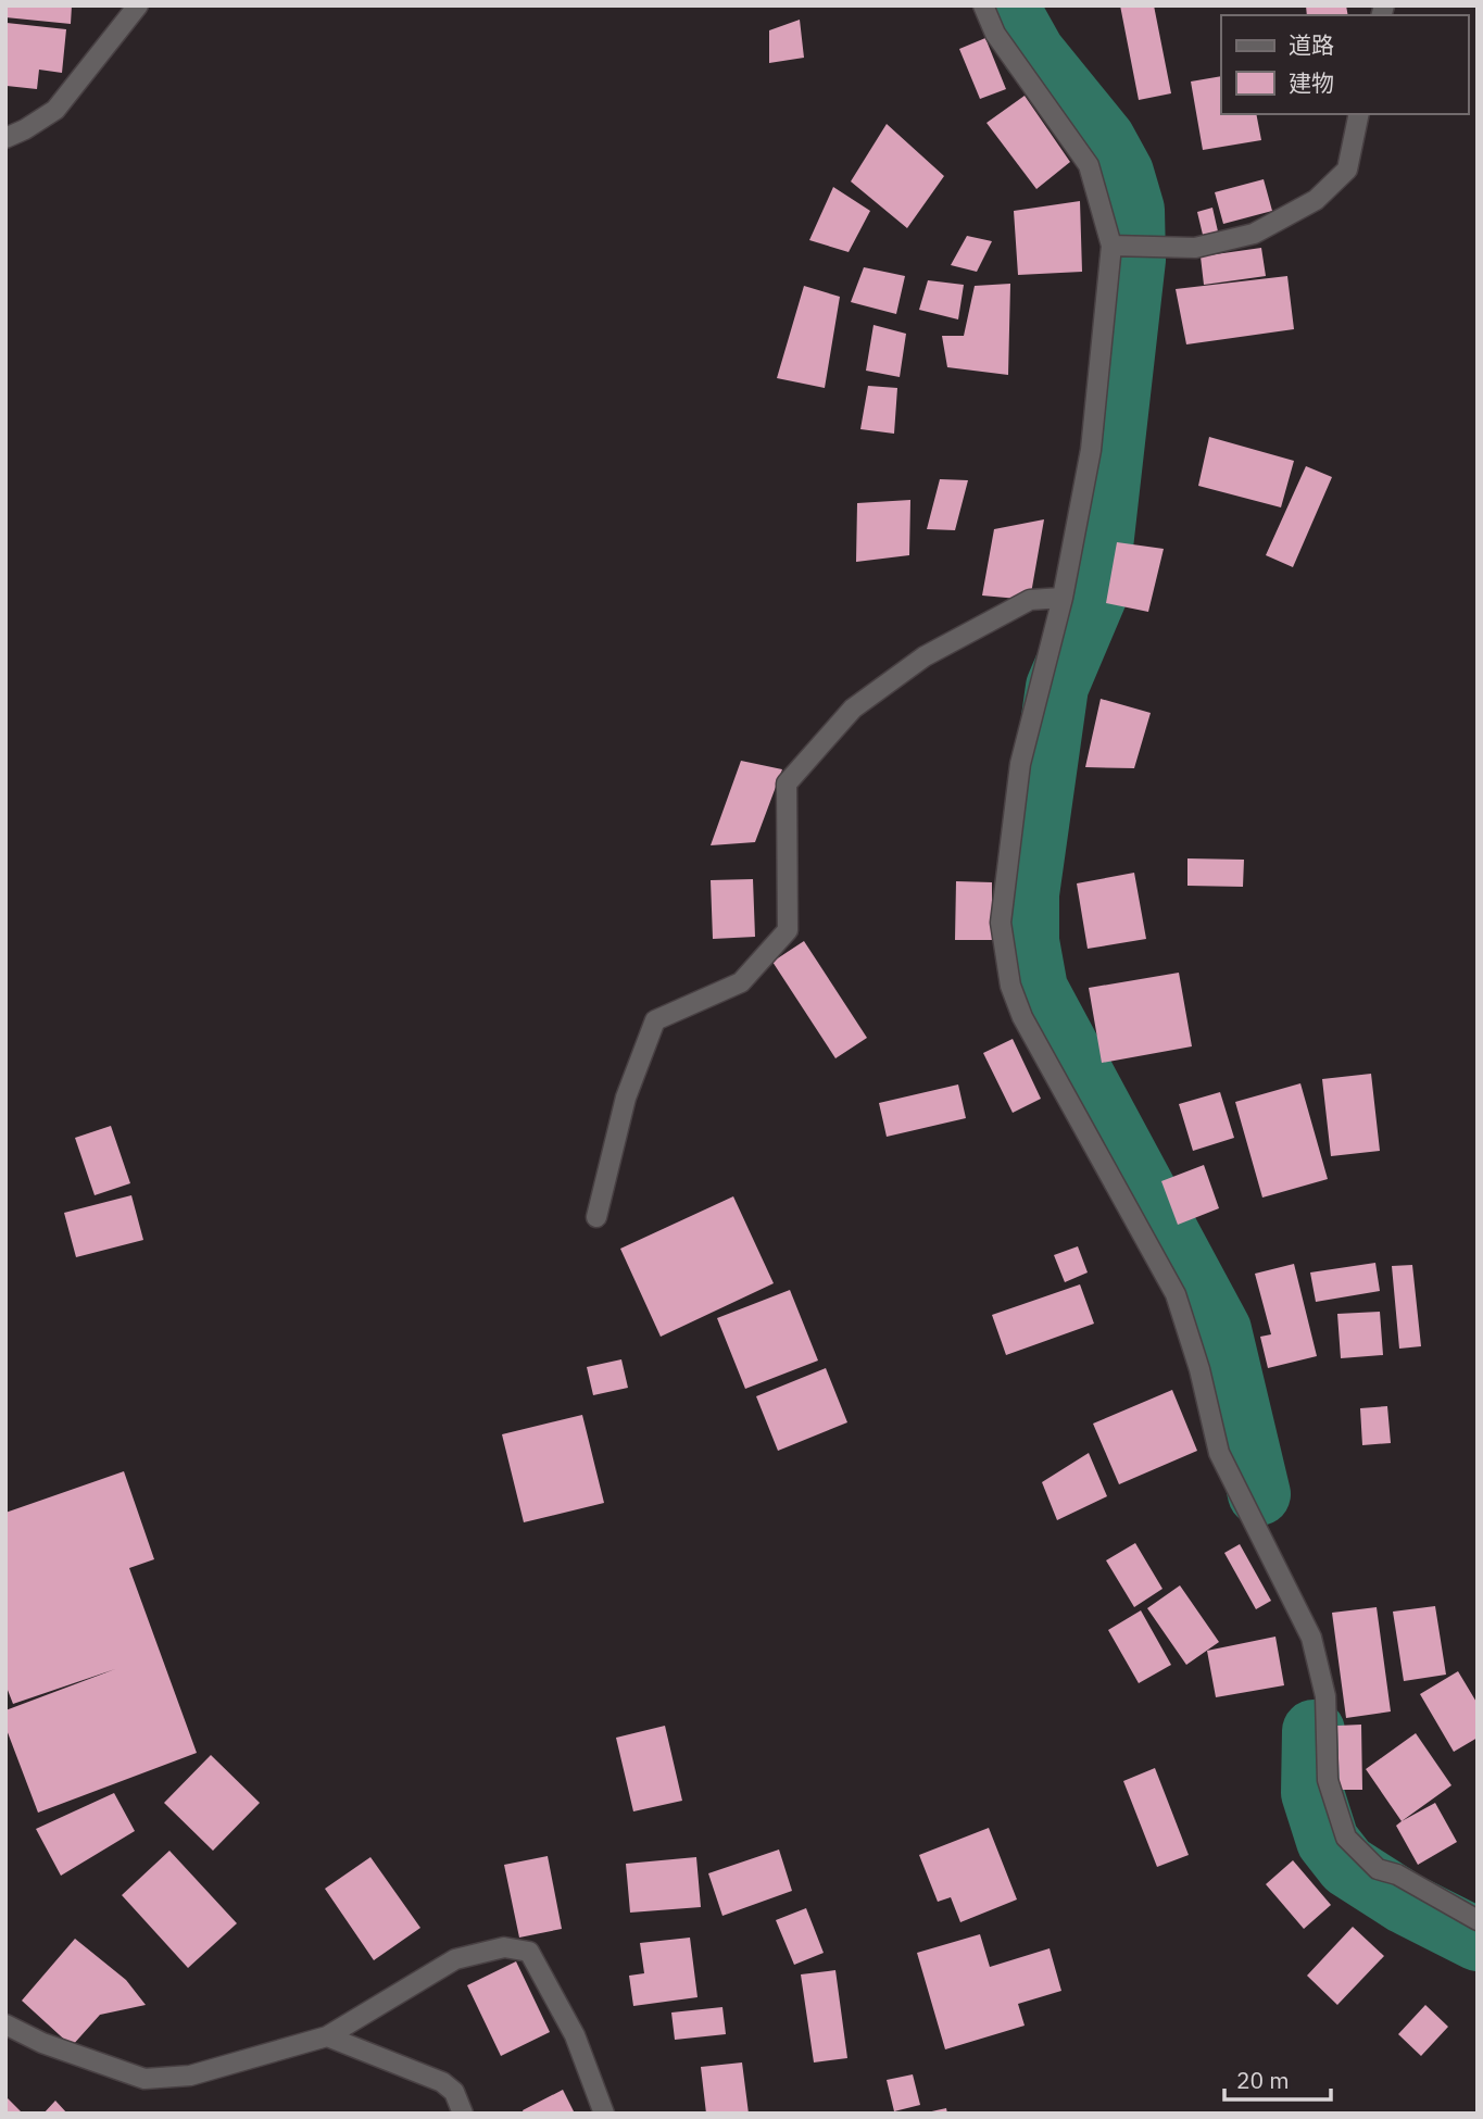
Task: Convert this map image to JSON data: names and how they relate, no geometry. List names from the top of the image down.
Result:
{
  "legend": ["道路", "建物"],
  "scale_bar": "20 m"
}
